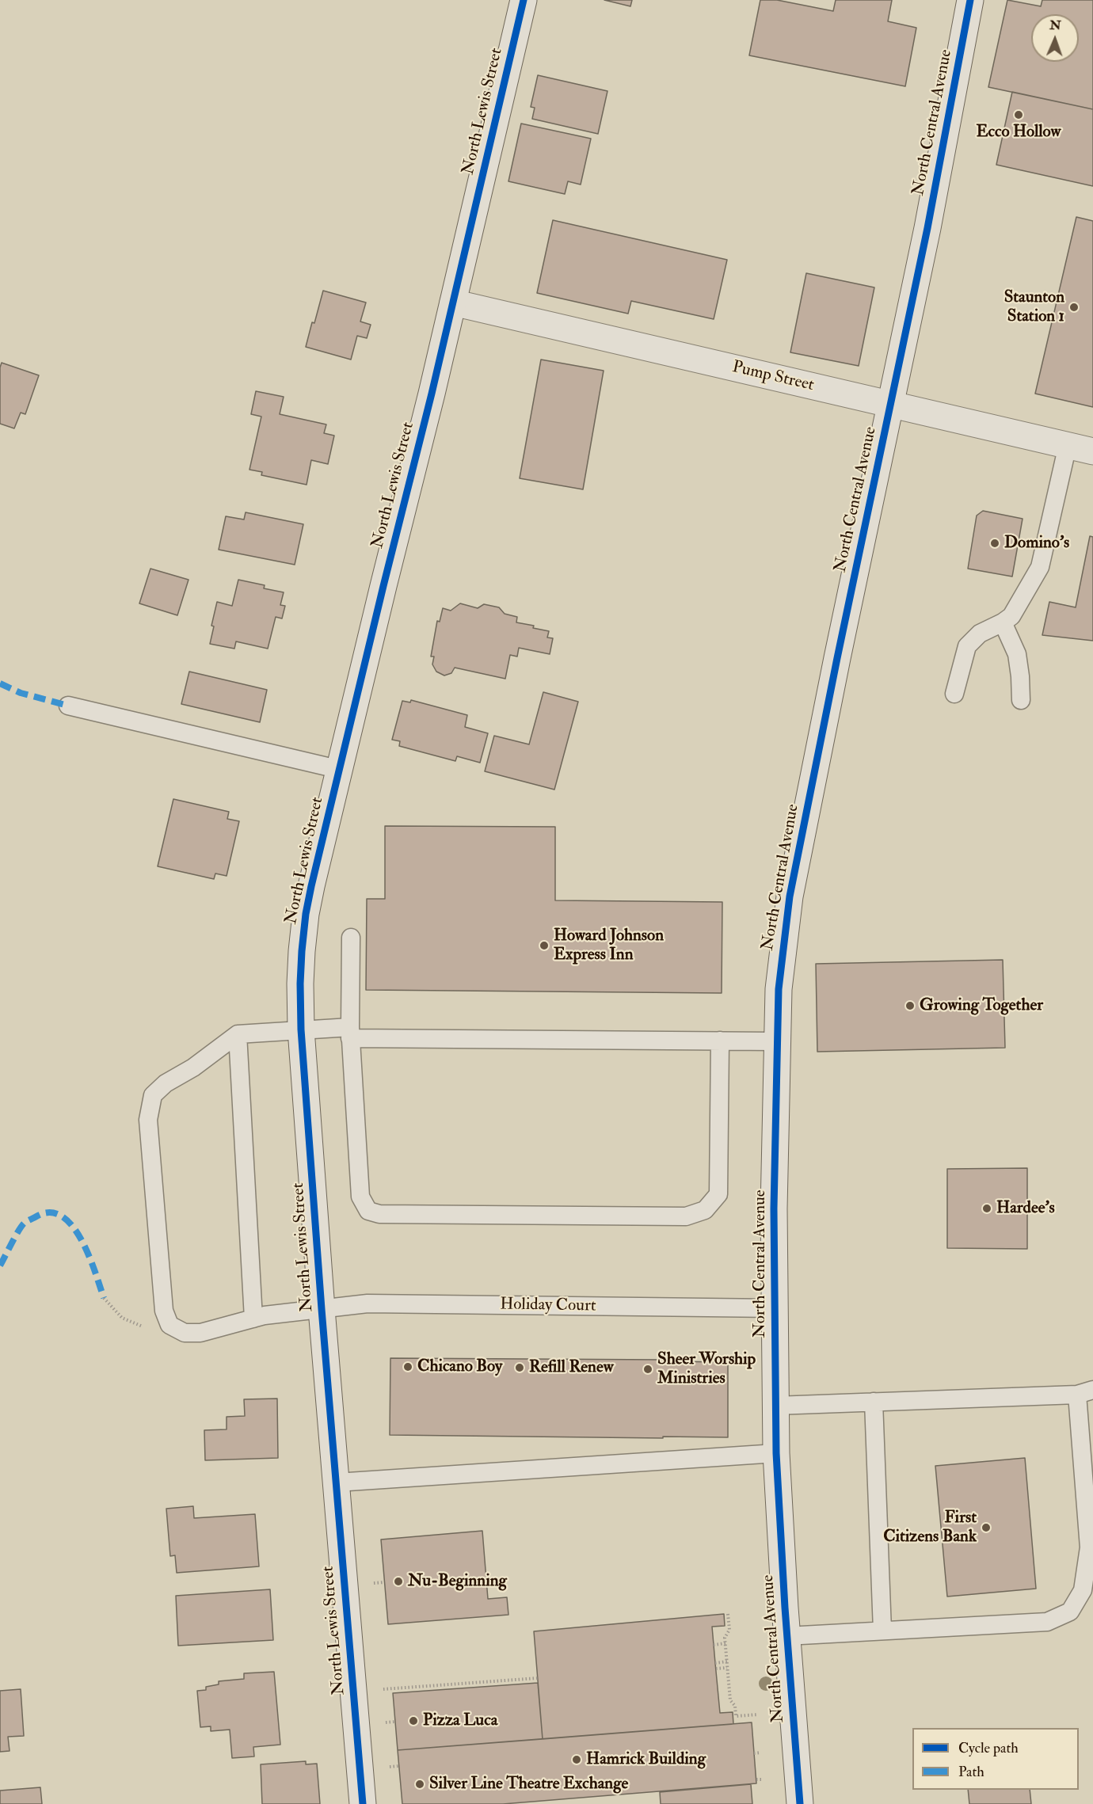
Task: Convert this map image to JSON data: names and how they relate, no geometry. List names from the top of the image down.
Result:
{
  "streets": {
    "street": ["North Lewis Street", "North Central Avenue", "Pump Street"],
    "lane": ["Holiday Court"]
  },
  "crossings": [
    ["North Lewis Street", "Pump Street"],
    ["North Lewis Street", "Holiday Court"],
    ["North Central Avenue", "Pump Street"],
    ["North Central Avenue", "Holiday Court"]
  ],
  "places": [
    "Ecco Hollow",
    "Staunton Station 1",
    "Domino's",
    "Howard Johnson Express Inn",
    "Growing Together",
    "Hardee's",
    "Chicano Boy",
    "Refill Renew",
    "Sheer Worship Ministries",
    "First Citizens Bank",
    "Nu-Beginning",
    "Pizza Luca",
    "Hamrick Building",
    "Silver Line Theatre Exchange"
  ],
  "legend": ["Cycle path", "Path"],
  "north": "top"
}
